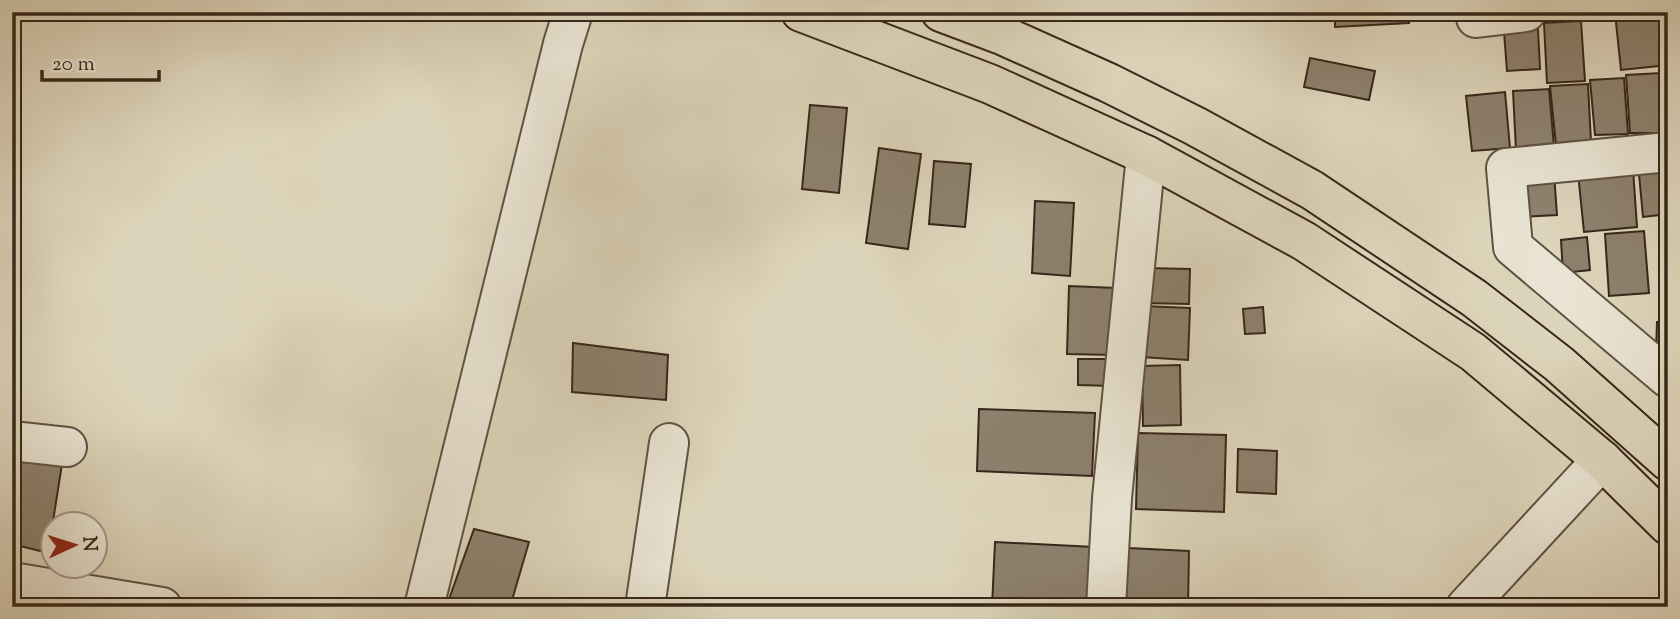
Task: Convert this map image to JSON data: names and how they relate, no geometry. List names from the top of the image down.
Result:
{
  "scale_bar": "20 m",
  "north": "right"
}
